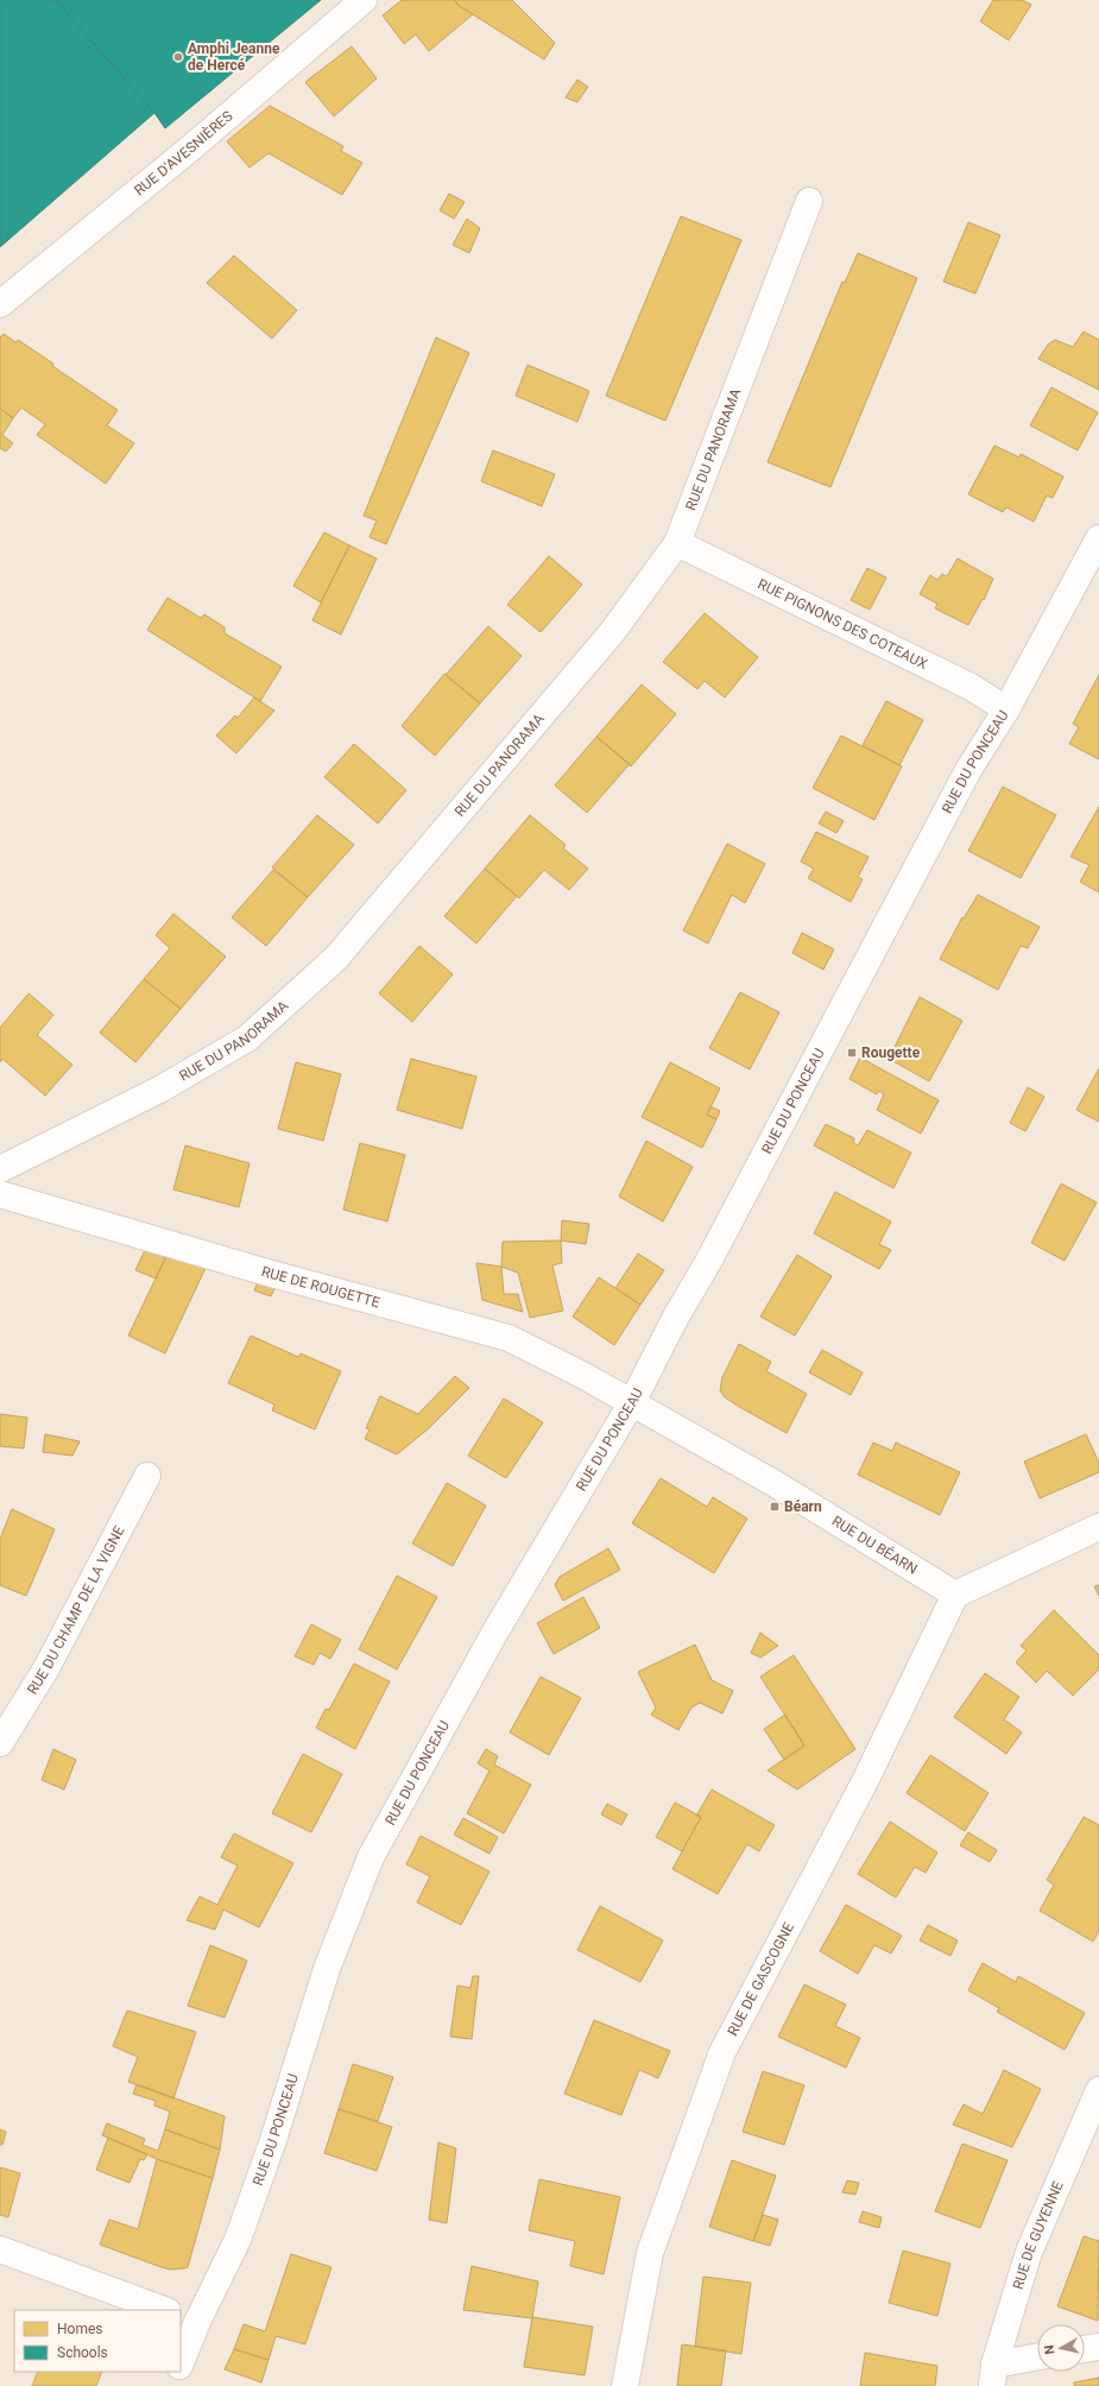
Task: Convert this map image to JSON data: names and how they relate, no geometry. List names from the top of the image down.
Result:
{
  "streets": {
    "street": [
      "RUE D'AVESNIÈRES",
      "RUE DU PANORAMA",
      "RUE PIGNONS DES COTEAUX",
      "RUE DU PONCEAU",
      "RUE DE ROUGETTE",
      "RUE DU BÉARN",
      "RUE DU CHAMP DE LA VIGNE",
      "RUE DE GASCOGNE",
      "RUE DE GUYENNE"
    ]
  },
  "crossings": [
    ["RUE DU PANORAMA", "RUE PIGNONS DES COTEAUX"],
    ["RUE PIGNONS DES COTEAUX", "RUE DU PONCEAU"],
    ["RUE DU PONCEAU", "RUE DE ROUGETTE"],
    ["RUE DU PONCEAU", "RUE DU BÉARN"],
    ["RUE DE ROUGETTE", "RUE DU BÉARN"],
    ["RUE DU BÉARN", "RUE DE GASCOGNE"]
  ],
  "places": {
    "other": ["Amphi Jeanne de Hercé"],
    "transit": ["Rougette", "Béarn"]
  },
  "legend": ["Homes", "Schools"],
  "north": "left"
}
